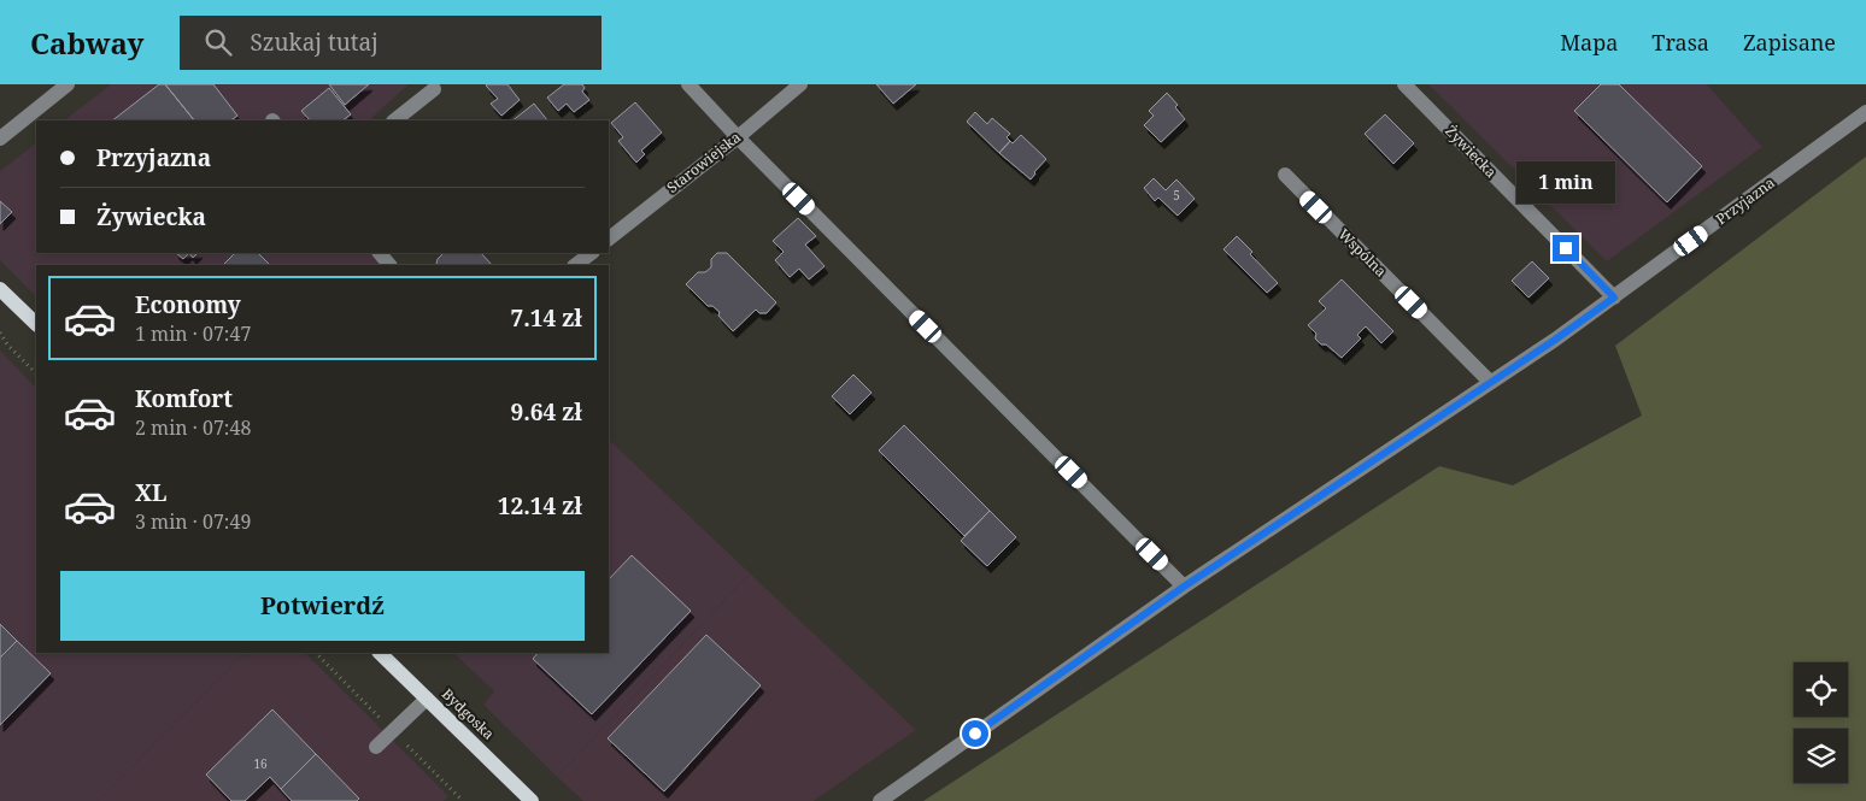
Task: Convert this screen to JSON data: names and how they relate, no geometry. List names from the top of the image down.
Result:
{
  "streets": {
    "main road": ["Bydgoska"],
    "street": [
      "Żywiecka",
      "Starowiejska",
      "Przyjazna",
      "Wspólna"
    ]
  },
  "crossings": [
    ["Żywiecka", "Przyjazna"],
    ["Przyjazna", "Wspólna"]
  ],
  "house_numbers": ["5", "16"],
  "page": {
    "header": "Cabway",
    "search": "Szukaj tutaj",
    "nav": ["Mapa", "Trasa", "Zapisane"],
    "banner": ["Przyjazna", "Żywiecka"],
    "bubble": "1 min",
    "list": [
      {
        "name": "Economy",
        "note": "1 min · 07:47",
        "value": "7.14 zł"
      },
      {
        "name": "Komfort",
        "note": "2 min · 07:48",
        "value": "9.64 zł"
      },
      {
        "name": "XL",
        "note": "3 min · 07:49",
        "value": "12.14 zł"
      }
    ],
    "buttons": "Potwierdź"
  }
}
